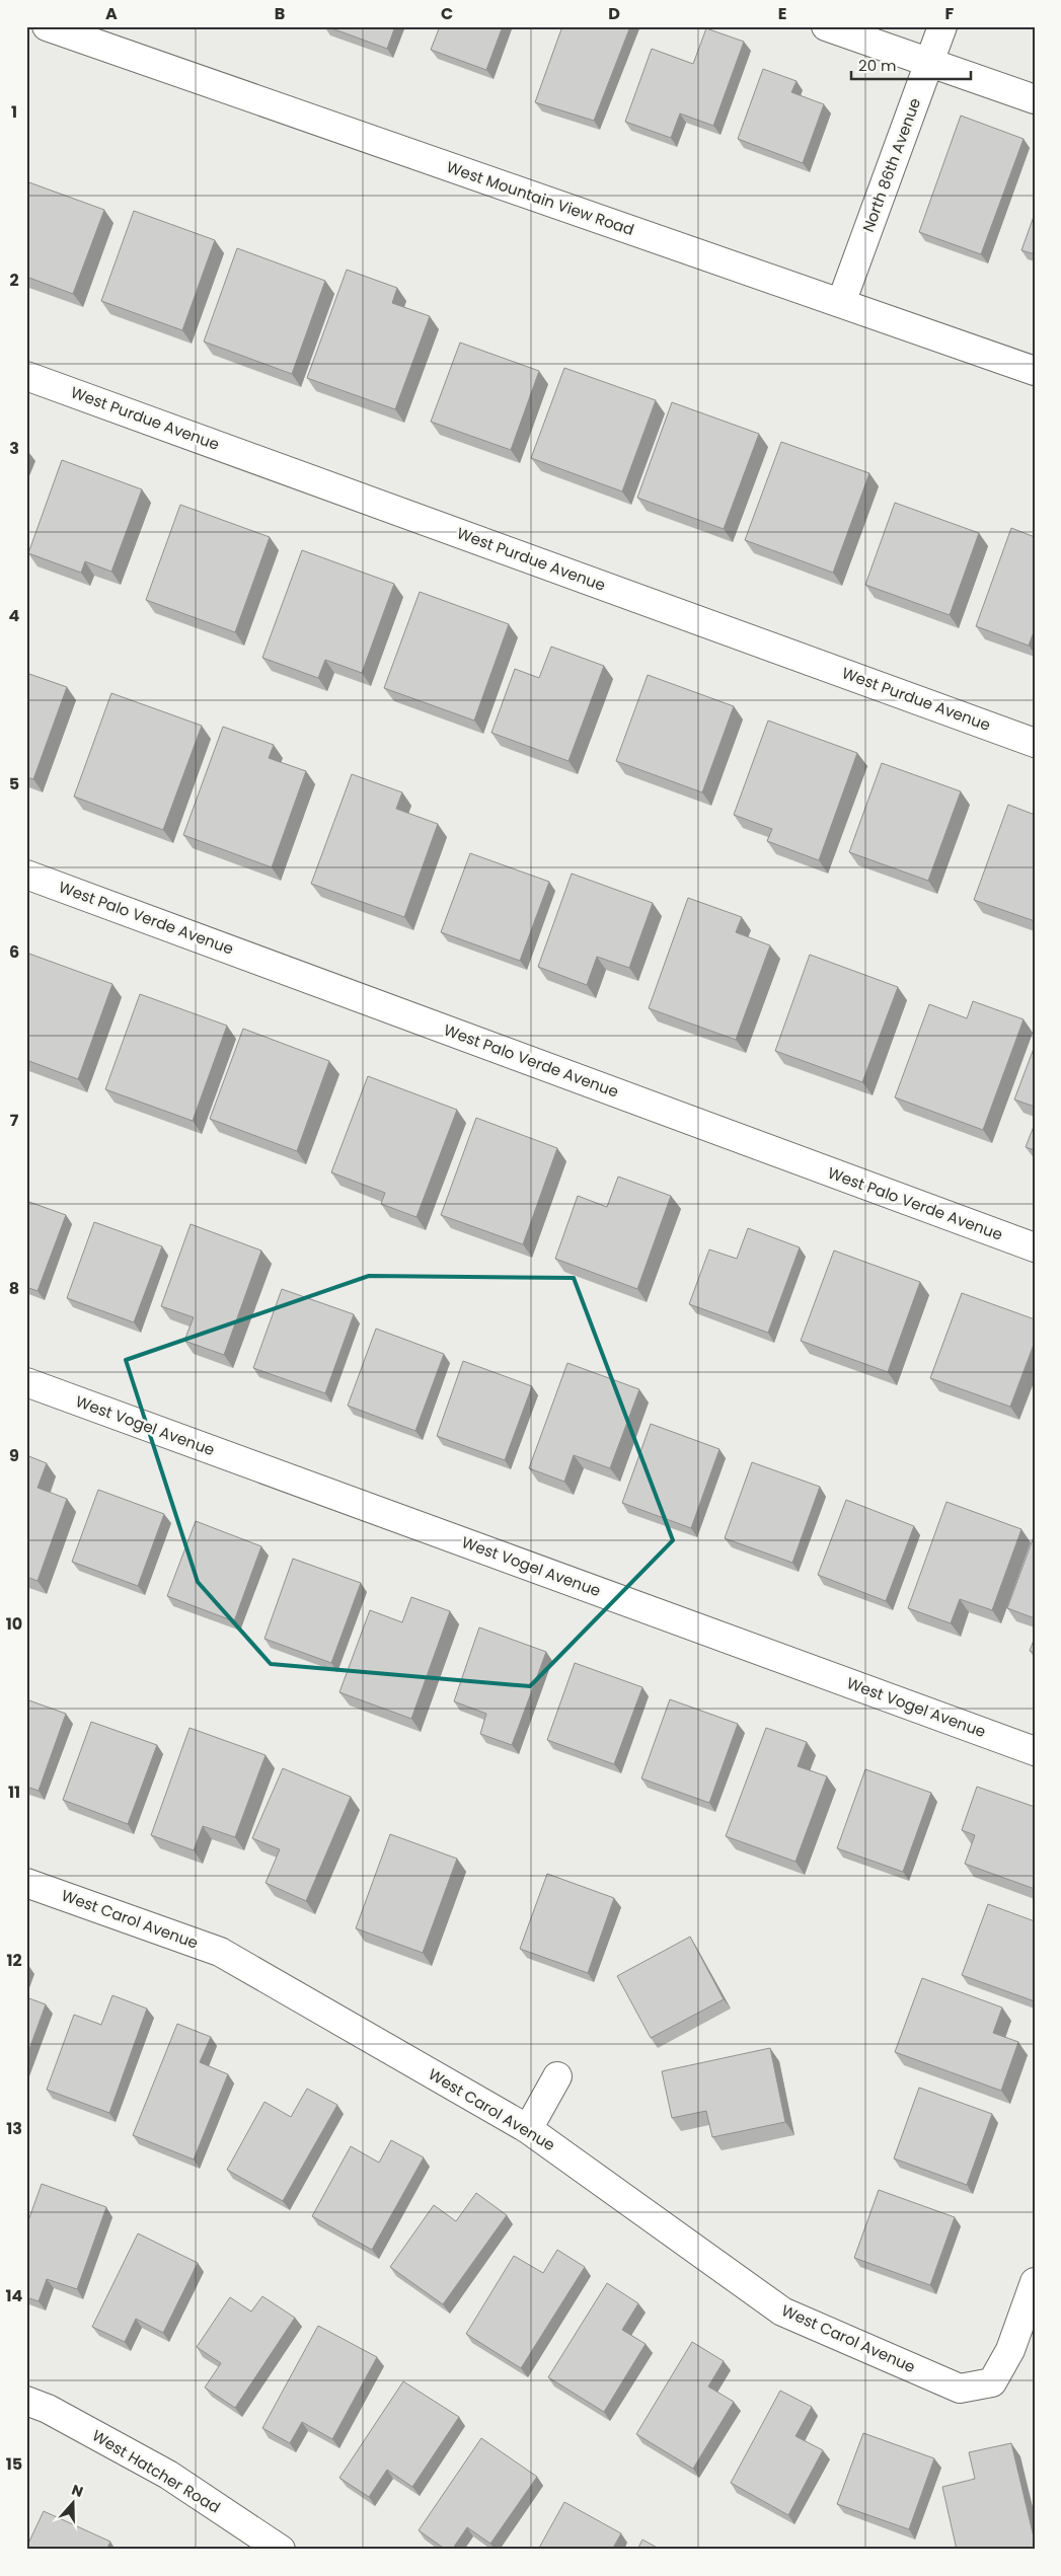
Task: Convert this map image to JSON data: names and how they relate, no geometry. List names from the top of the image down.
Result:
{
  "streets": {
    "street": [
      "North 86th Avenue",
      "West Mountain View Road",
      "West Purdue Avenue",
      "West Palo Verde Avenue",
      "West Vogel Avenue",
      "West Carol Avenue",
      "West Hatcher Road"
    ]
  },
  "crossings": [
    ["North 86th Avenue", "West Mountain View Road"]
  ],
  "scale_bar": "20 m",
  "north": "top",
  "grid": {
    "columns": [
      "A",
      "B",
      "C",
      "D",
      "E",
      "F"
    ],
    "rows": [
      "1",
      "2",
      "3",
      "4",
      "5",
      "6",
      "7",
      "8",
      "9",
      "10",
      "11",
      "12",
      "13",
      "14",
      "15"
    ]
  }
}
